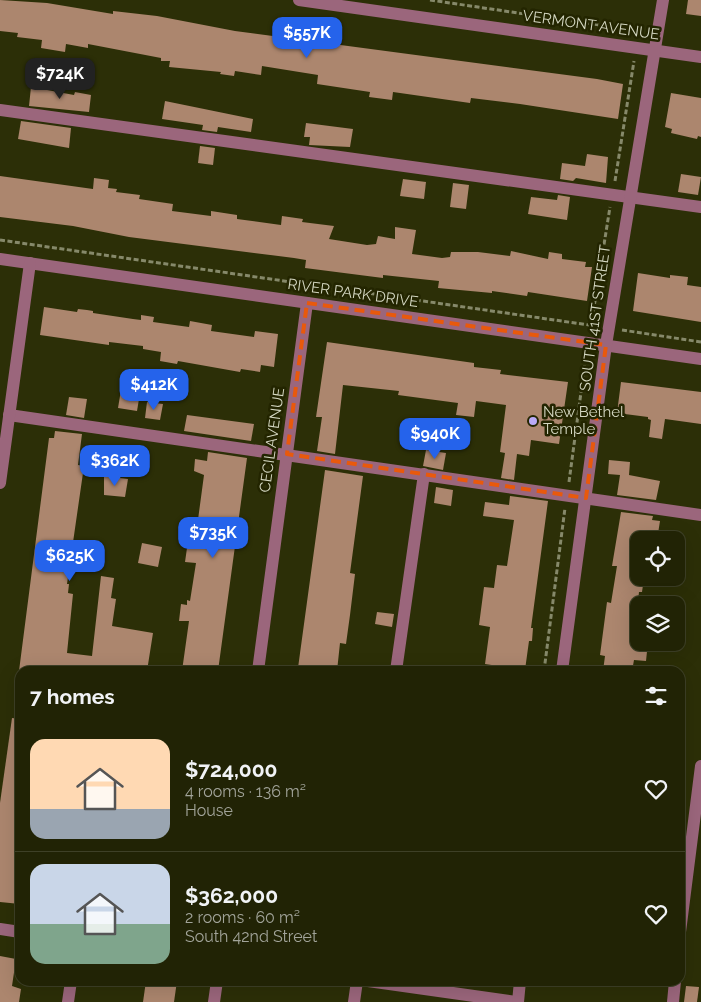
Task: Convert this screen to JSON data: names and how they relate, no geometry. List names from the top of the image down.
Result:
{
  "streets": {
    "street": [
      "VERMONT AVENUE",
      "RIVER PARK DRIVE",
      "SOUTH 41ST STREET",
      "CECIL AVENUE"
    ]
  },
  "crossings": [
    ["VERMONT AVENUE", "SOUTH 41ST STREET"],
    ["RIVER PARK DRIVE", "SOUTH 41ST STREET"],
    ["RIVER PARK DRIVE", "CECIL AVENUE"]
  ],
  "places": ["New Bethel Temple"],
  "page": {
    "price": [
      "$557K",
      "$724K",
      "$412K",
      "$940K",
      "$362K",
      "$735K",
      "$625K"
    ],
    "heading": "7 homes",
    "list": [
      {
        "name": "$724,000",
        "note": "4 rooms · 136 m² · House"
      },
      {
        "name": "$362,000",
        "note": "2 rooms · 60 m² · South 42nd Street"
      }
    ]
  }
}
